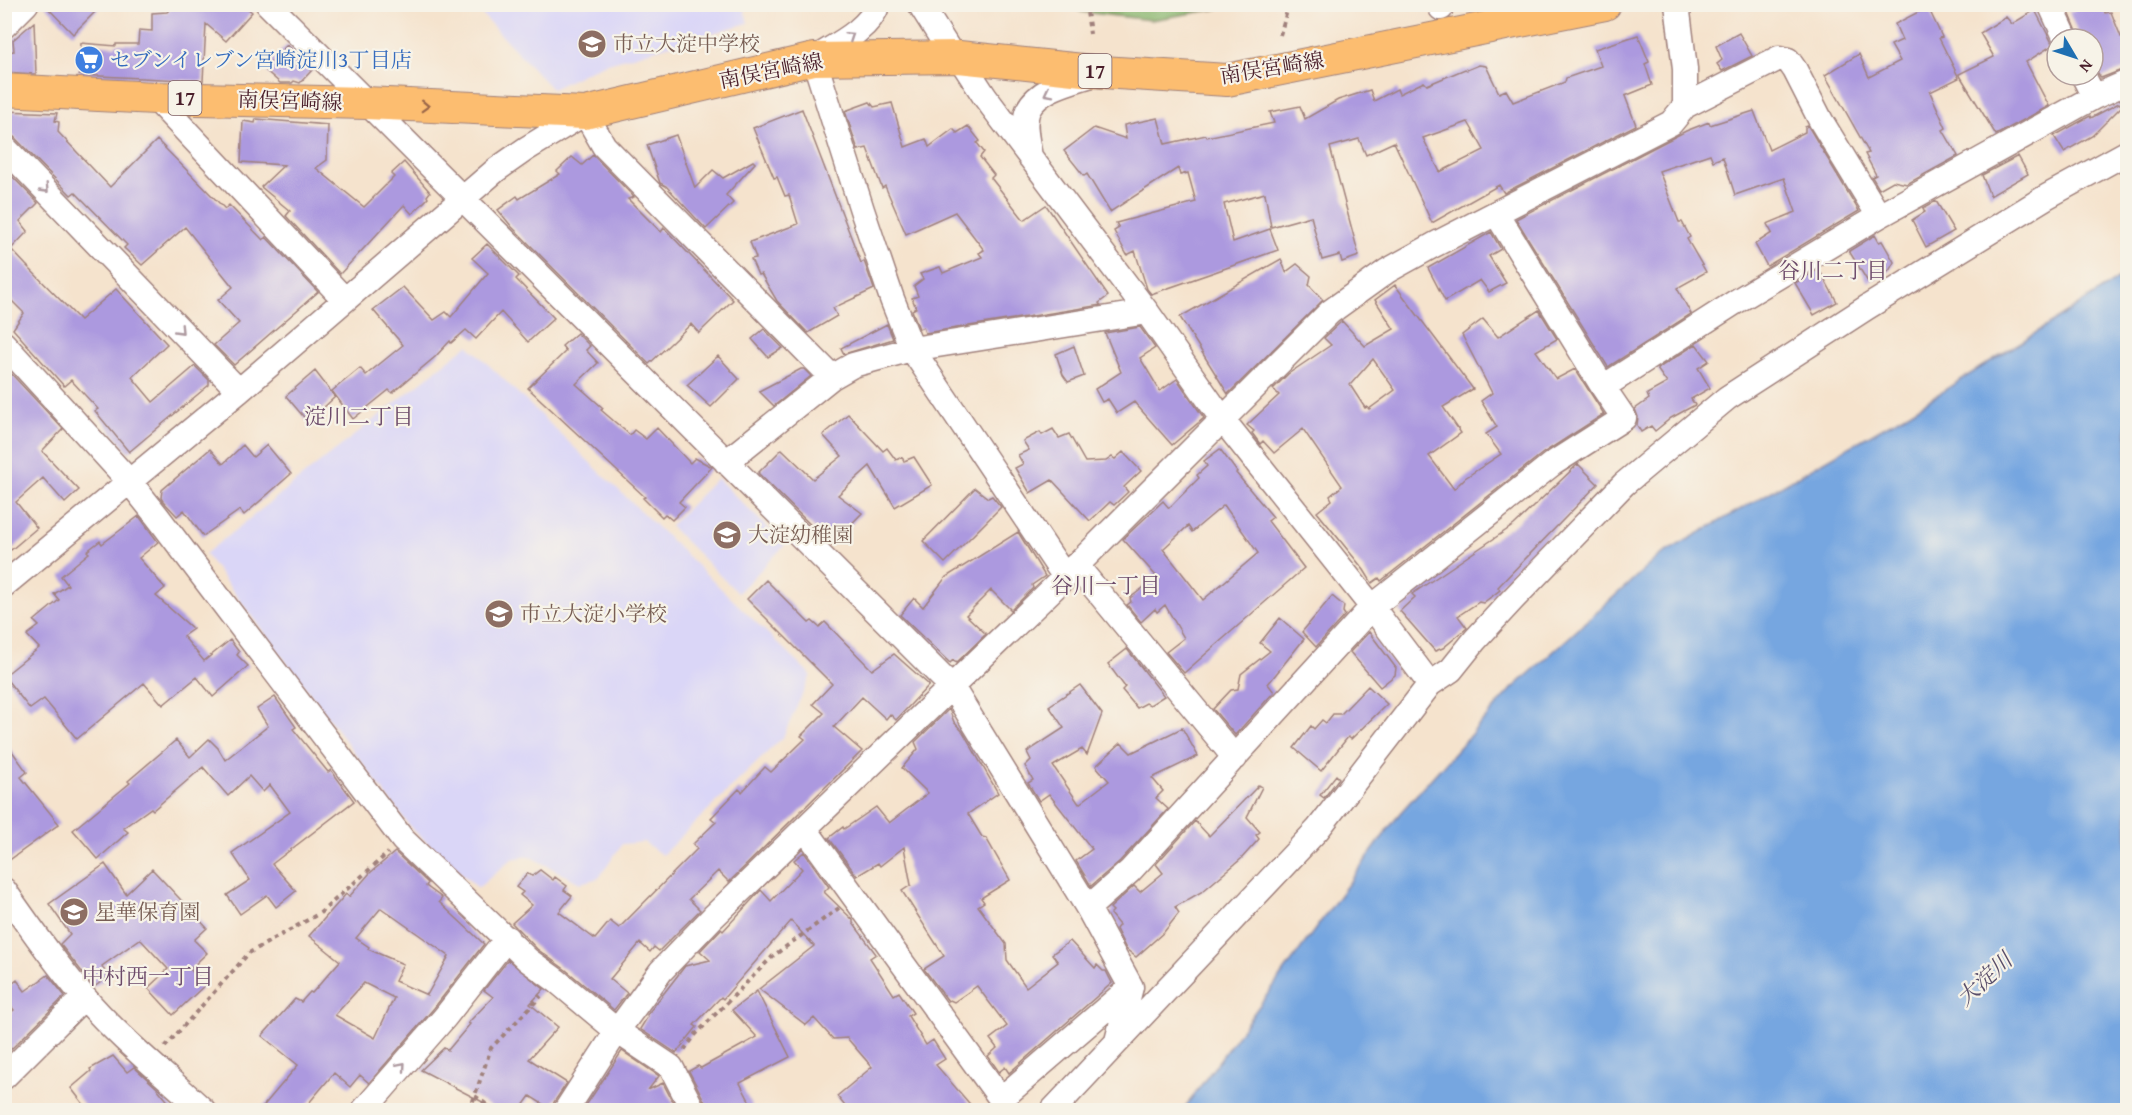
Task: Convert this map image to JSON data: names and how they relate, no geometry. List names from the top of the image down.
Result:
{
  "streets": {
    "main road": ["南俣宮崎線", "17"]
  },
  "districts": [
    "谷川二丁目",
    "淀川二丁目",
    "谷川一丁目",
    "中村西一丁目"
  ],
  "water": ["大淀川"],
  "places": {
    "school or university": [
      "市立大淀中学校",
      "大淀幼稚園",
      "市立大淀小学校",
      "星華保育園"
    ],
    "supermarket": ["セブンイレブン宮崎淀川3丁目店"]
  },
  "north": "bottom right"
}
